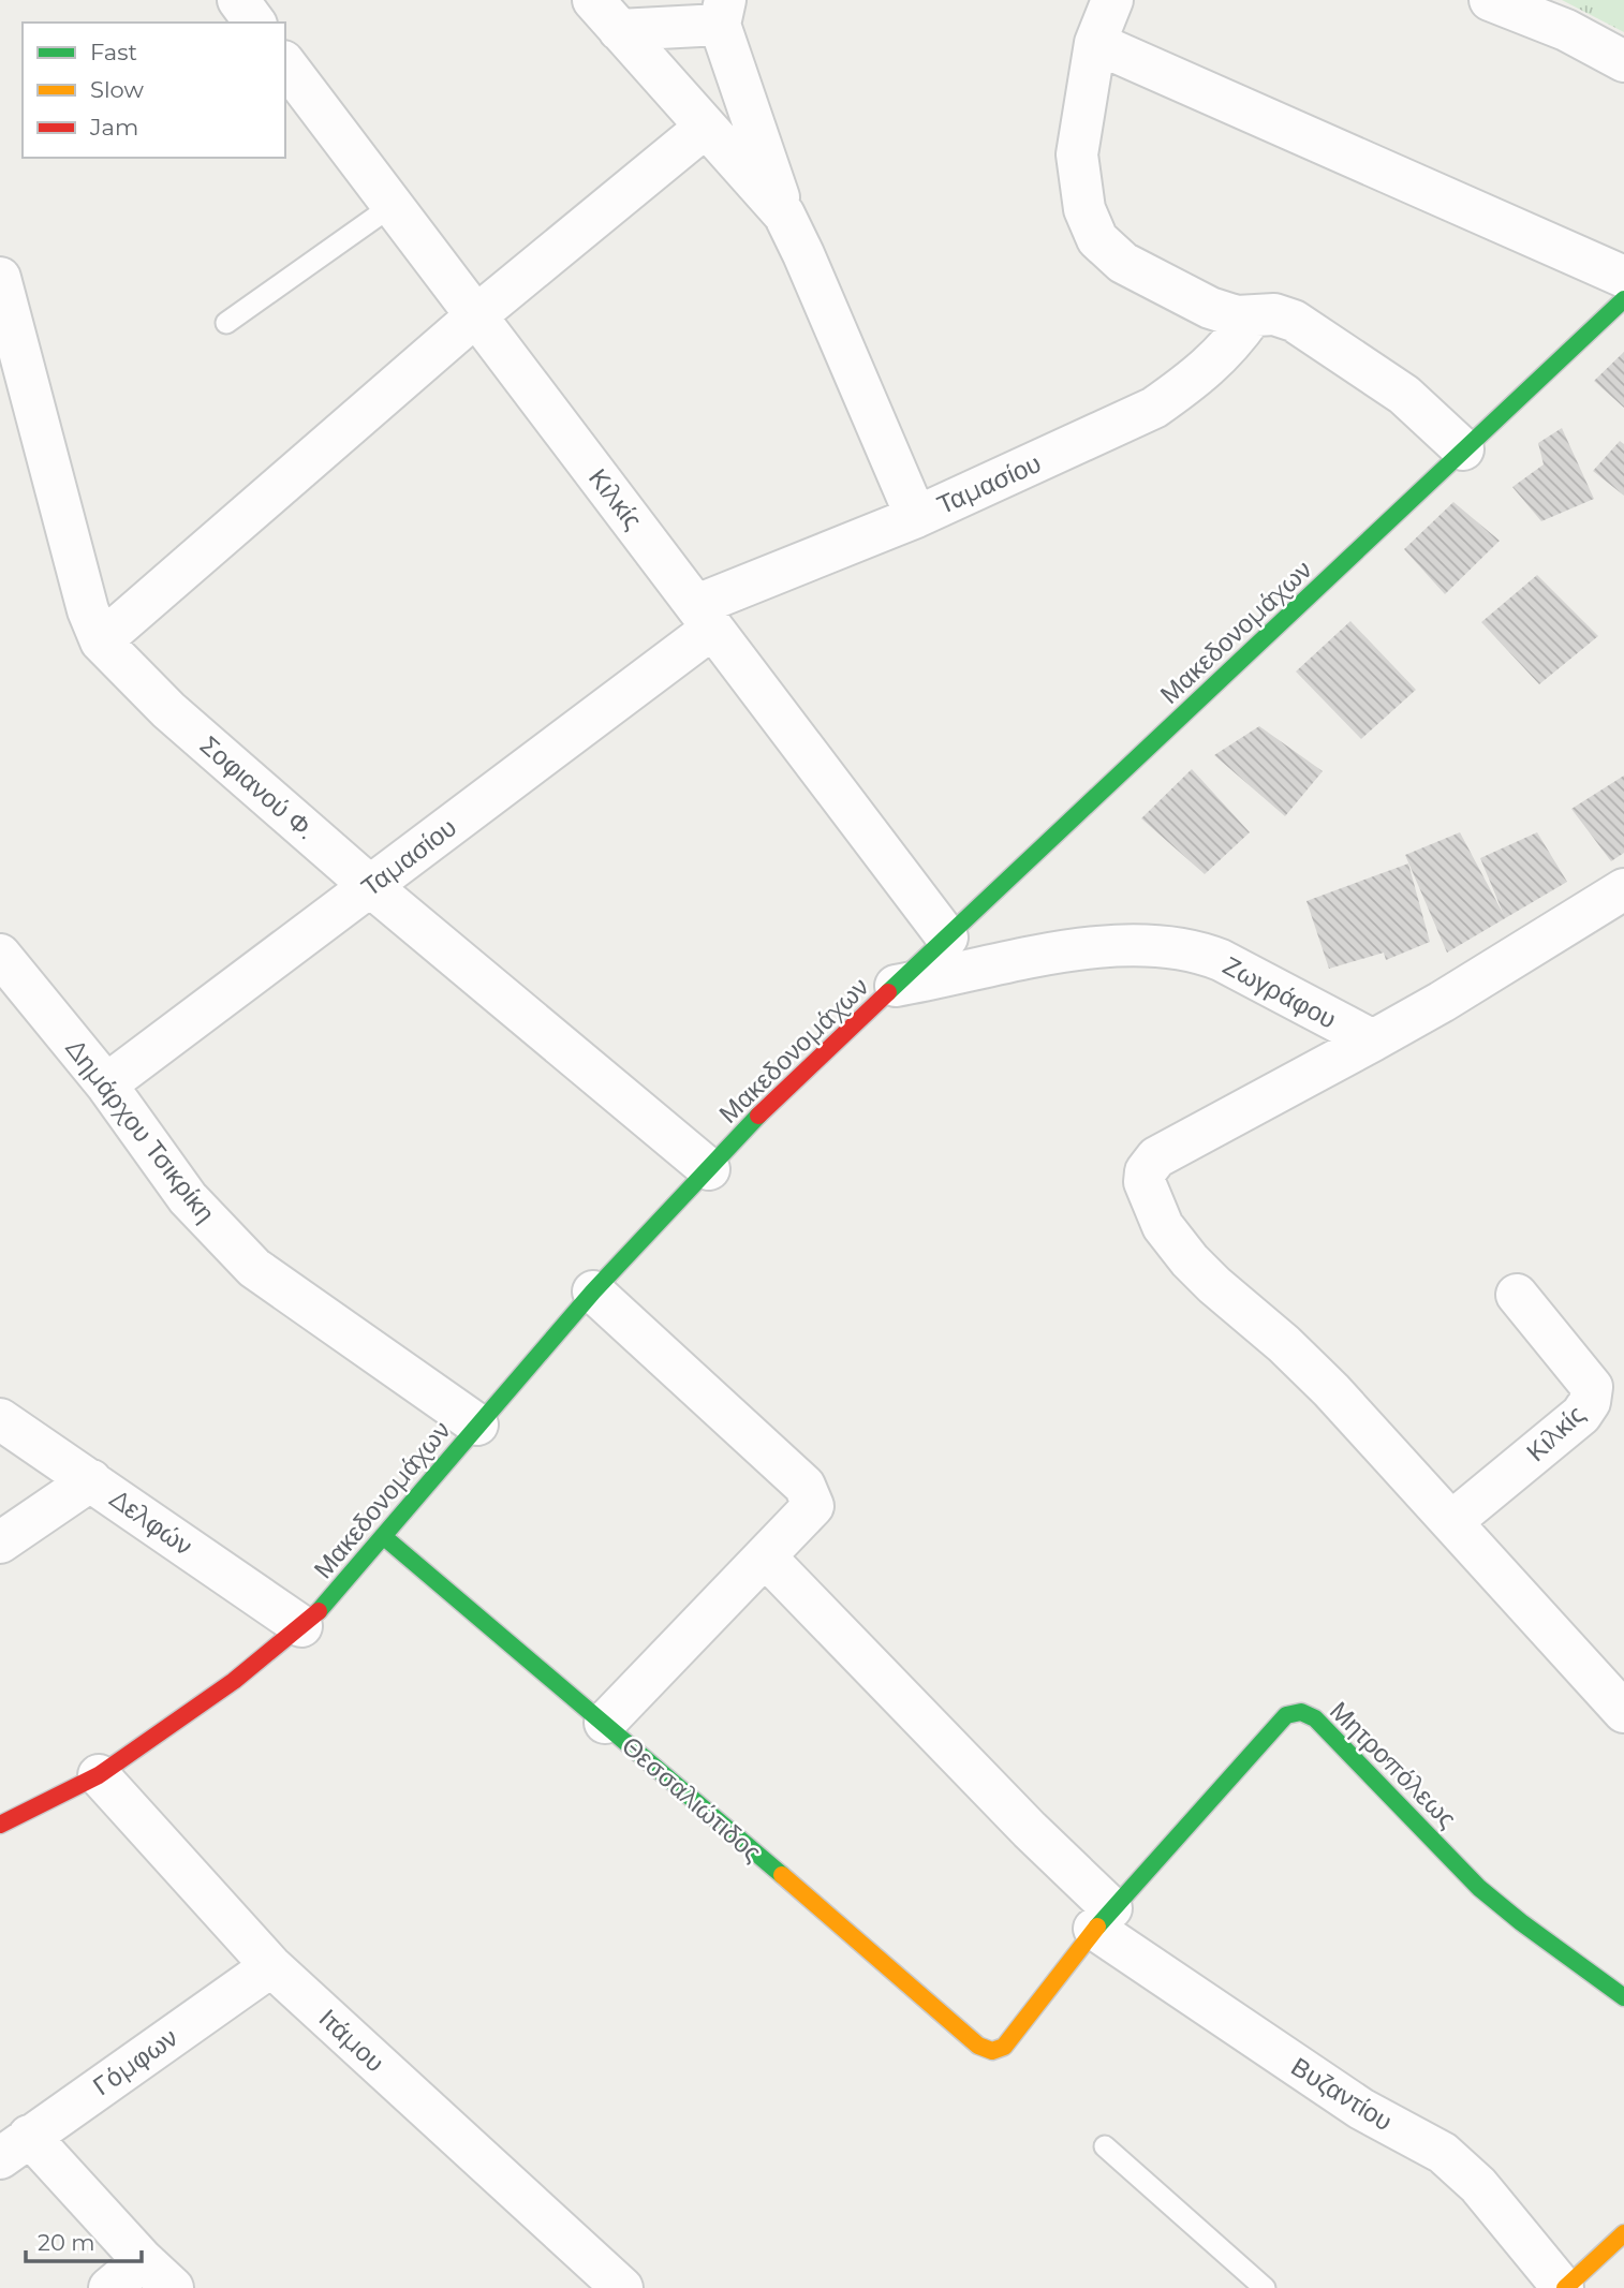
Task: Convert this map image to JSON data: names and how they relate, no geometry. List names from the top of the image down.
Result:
{
  "streets": {
    "street": [
      "Ταμασίου",
      "Κιλκίς",
      "Μακεδονομάχων",
      "Σοφιανού Φ.",
      "Ζωγράφου",
      "Δημάρχου Τσικρίκη",
      "Δελφών",
      "Μητροπόλεως",
      "Θεσσαλιώτιδος",
      "Ιτάμου",
      "Γόμφων",
      "Βυζαντίου"
    ]
  },
  "crossings": [
    ["Ταμασίου", "Κιλκίς"],
    ["Ταμασίου", "Σοφιανού Φ."],
    ["Ταμασίου", "Δημάρχου Τσικρίκη"],
    ["Κιλκίς", "Μακεδονομάχων"],
    ["Μακεδονομάχων", "Σοφιανού Φ."],
    ["Μακεδονομάχων", "Ζωγράφου"],
    ["Μακεδονομάχων", "Δημάρχου Τσικρίκη"],
    ["Μακεδονομάχων", "Δελφών"],
    ["Μακεδονομάχων", "Θεσσαλιώτιδος"],
    ["Μακεδονομάχων", "Ιτάμου"],
    ["Μητροπόλεως", "Θεσσαλιώτιδος"],
    ["Μητροπόλεως", "Βυζαντίου"],
    ["Ιτάμου", "Γόμφων"]
  ],
  "legend": ["Fast", "Slow", "Jam"],
  "scale_bar": "20 m"
}
